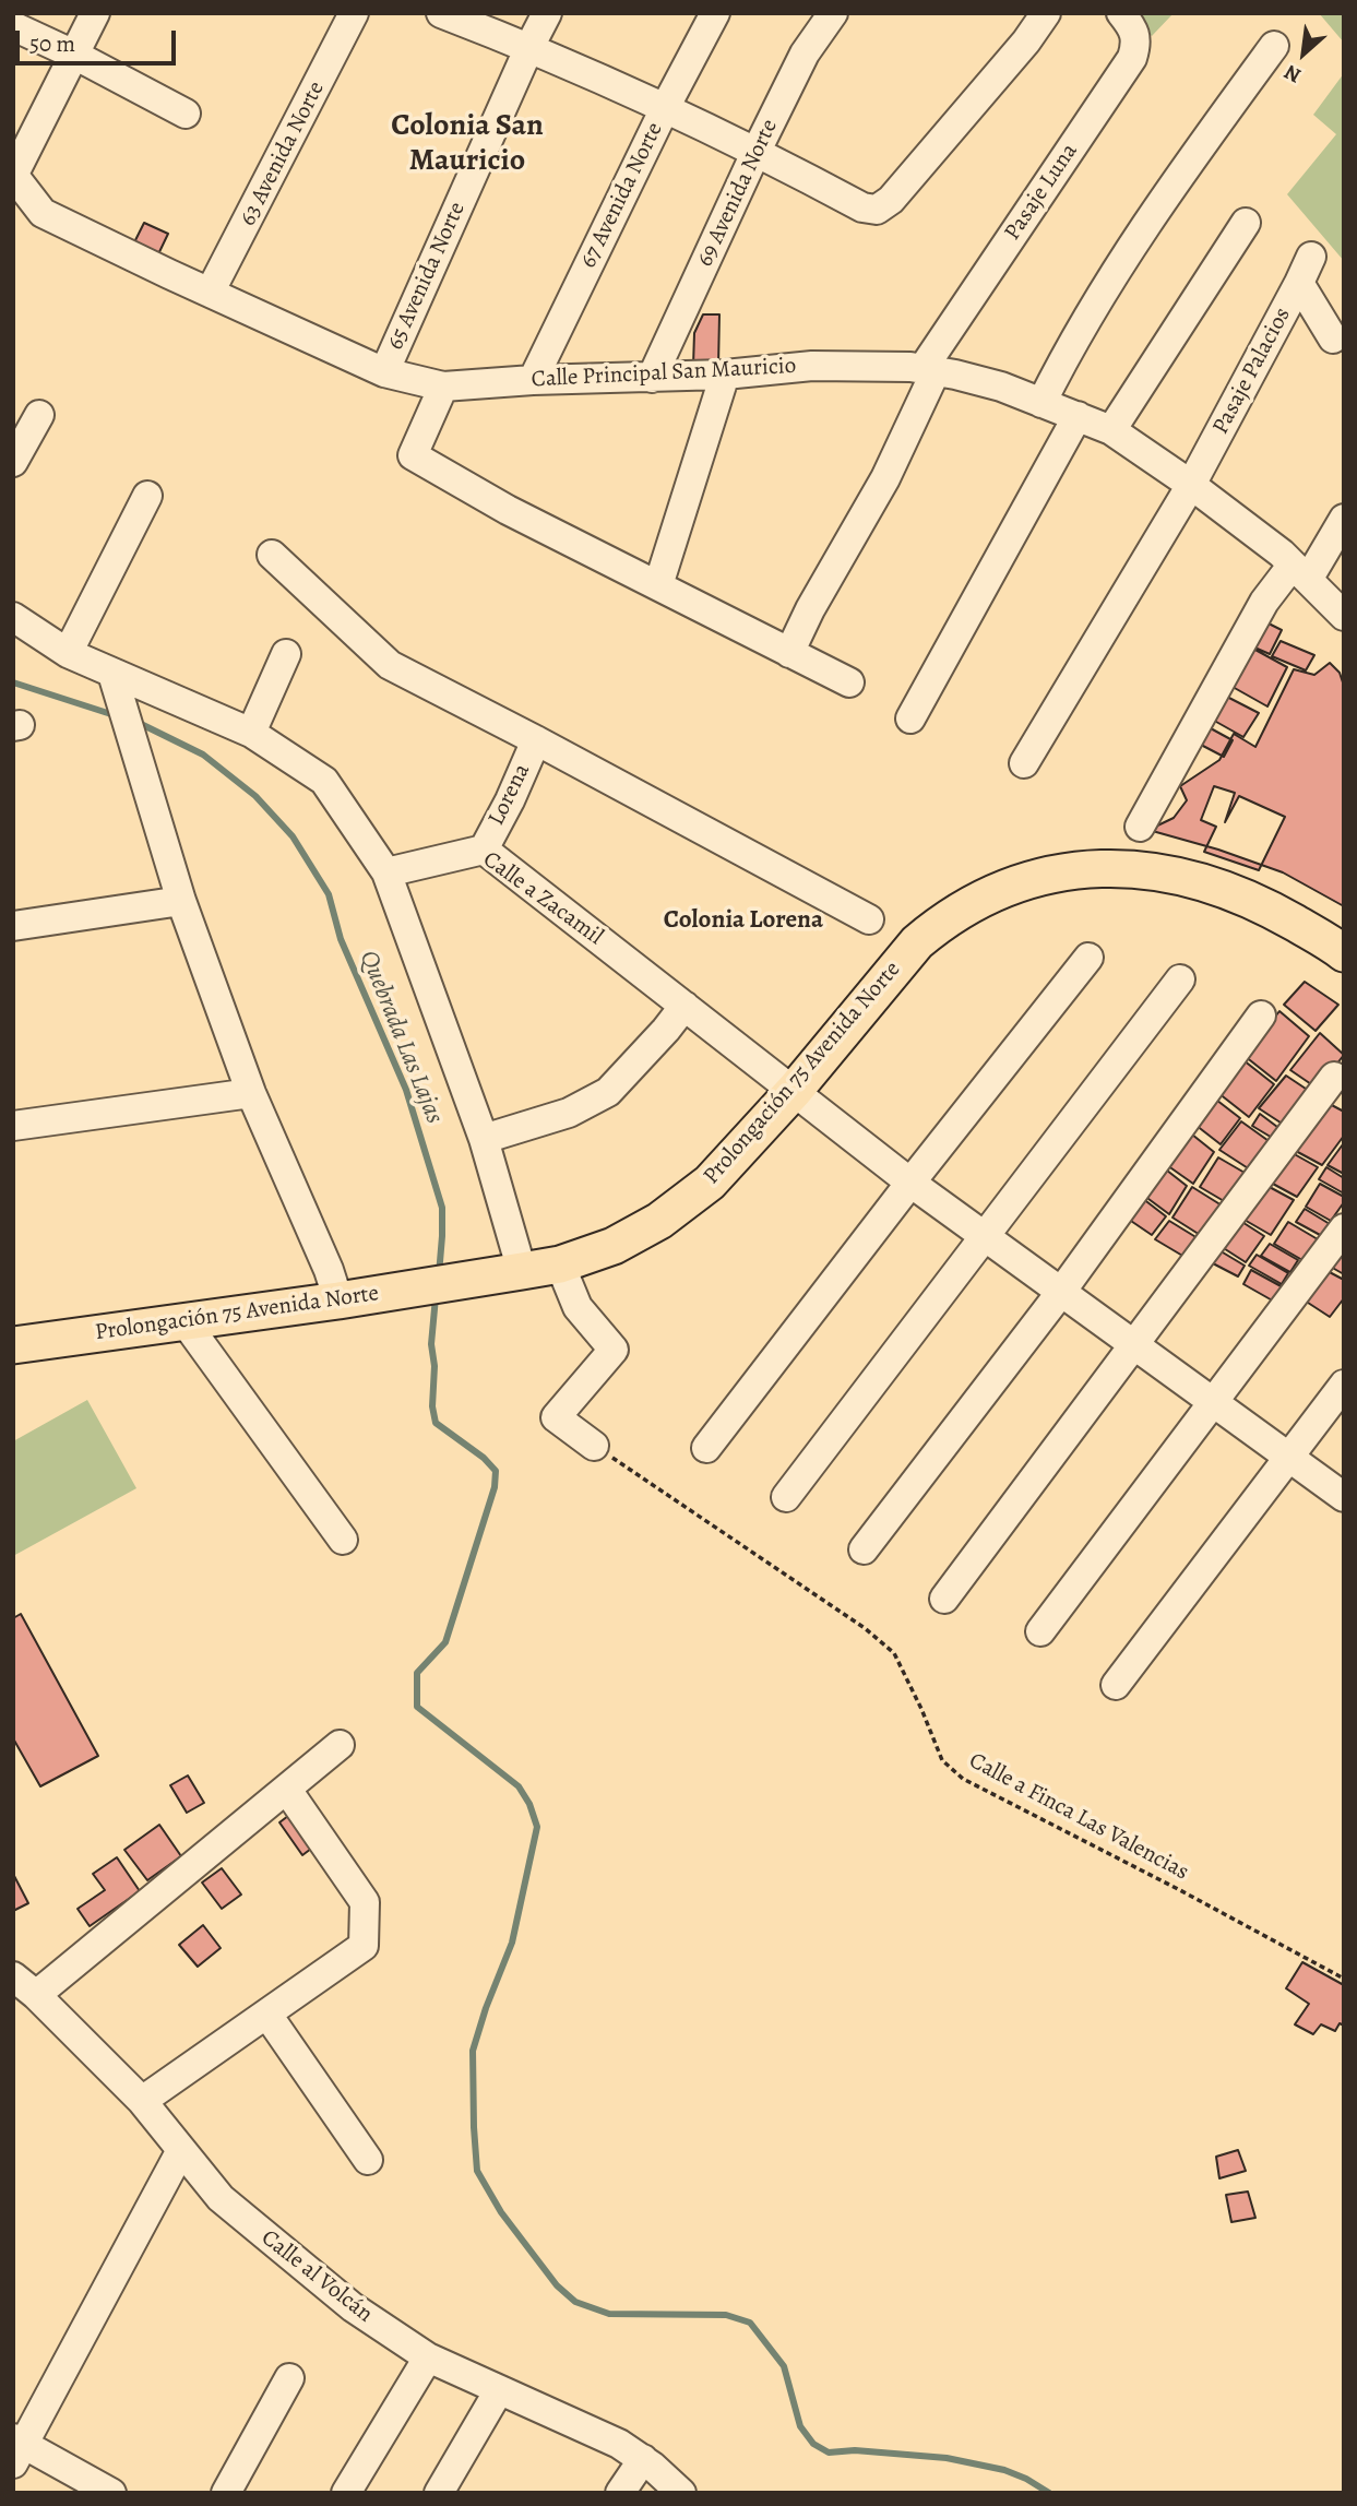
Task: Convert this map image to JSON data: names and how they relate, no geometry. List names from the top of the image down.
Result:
{
  "streets": {
    "main road": ["Prolongación 75 Avenida Norte"],
    "street": [
      "63 Avenida Norte",
      "Pasaje Luna",
      "69 Avenida Norte",
      "67 Avenida Norte",
      "65 Avenida Norte",
      "Pasaje Palacios",
      "Calle Principal San Mauricio",
      "Lorena",
      "Calle a Zacamil",
      "Calle al Volcán"
    ],
    "path": ["Calle a Finca Las Valencias"]
  },
  "crossings": [
    ["63 Avenida Norte", "Calle Principal San Mauricio"],
    ["Pasaje Luna", "Calle Principal San Mauricio"],
    ["69 Avenida Norte", "Calle Principal San Mauricio"],
    ["67 Avenida Norte", "Calle Principal San Mauricio"],
    ["65 Avenida Norte", "Calle Principal San Mauricio"],
    ["Pasaje Palacios", "Calle Principal San Mauricio"],
    ["Lorena", "Calle a Zacamil"],
    ["Calle a Zacamil", "Prolongación 75 Avenida Norte"]
  ],
  "districts": ["Colonia San Mauricio", "Colonia Lorena"],
  "water": ["Quebrada Las Lajas"],
  "scale_bar": "50 m",
  "north": "bottom left"
}
